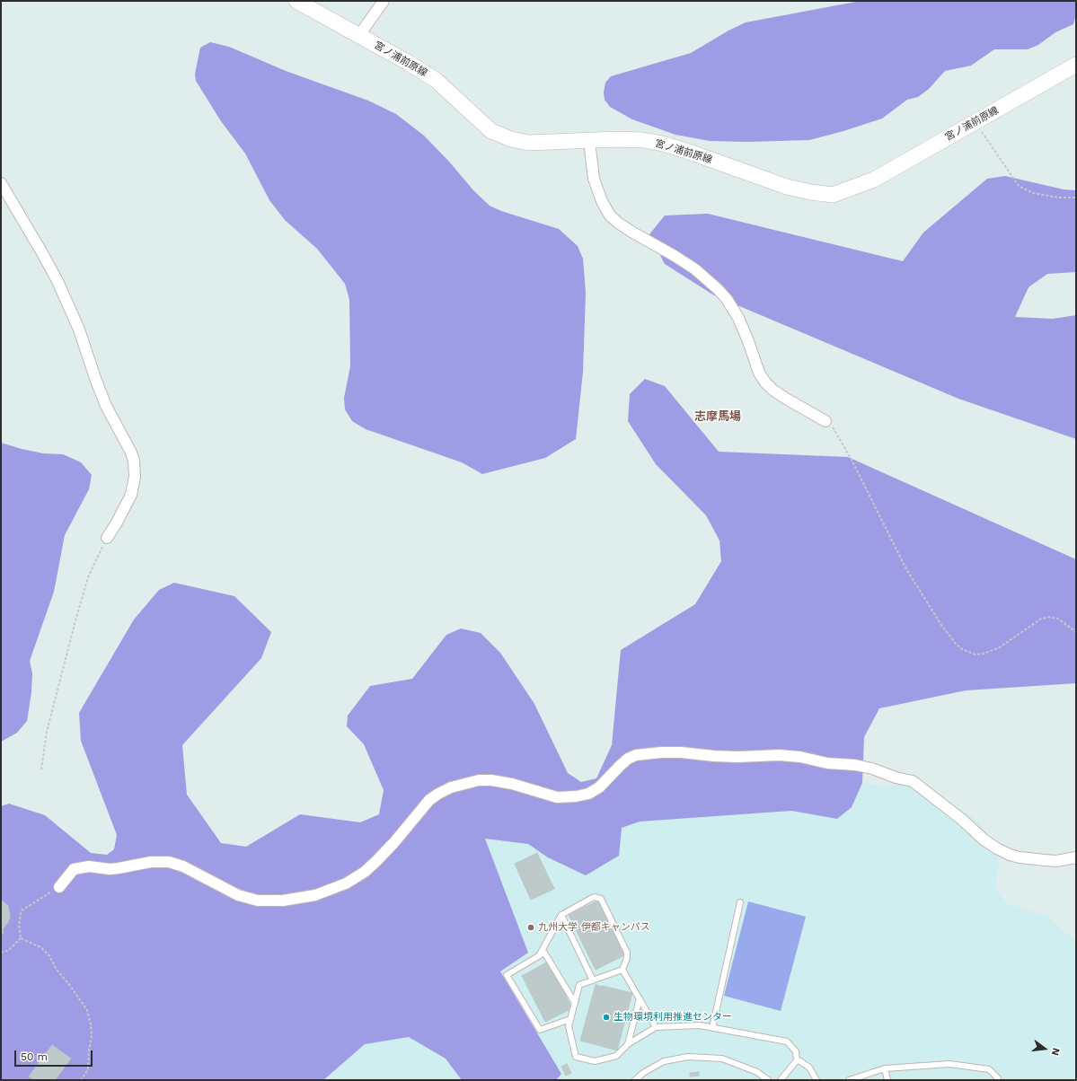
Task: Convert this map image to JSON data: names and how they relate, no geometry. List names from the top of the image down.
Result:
{
  "streets": {
    "main road": ["宮ノ浦前原線"]
  },
  "districts": ["志摩馬場"],
  "places": ["九州大学 伊都キャンパス", "生物環境利用推進センター"],
  "scale_bar": "50 m",
  "north": "right"
}
